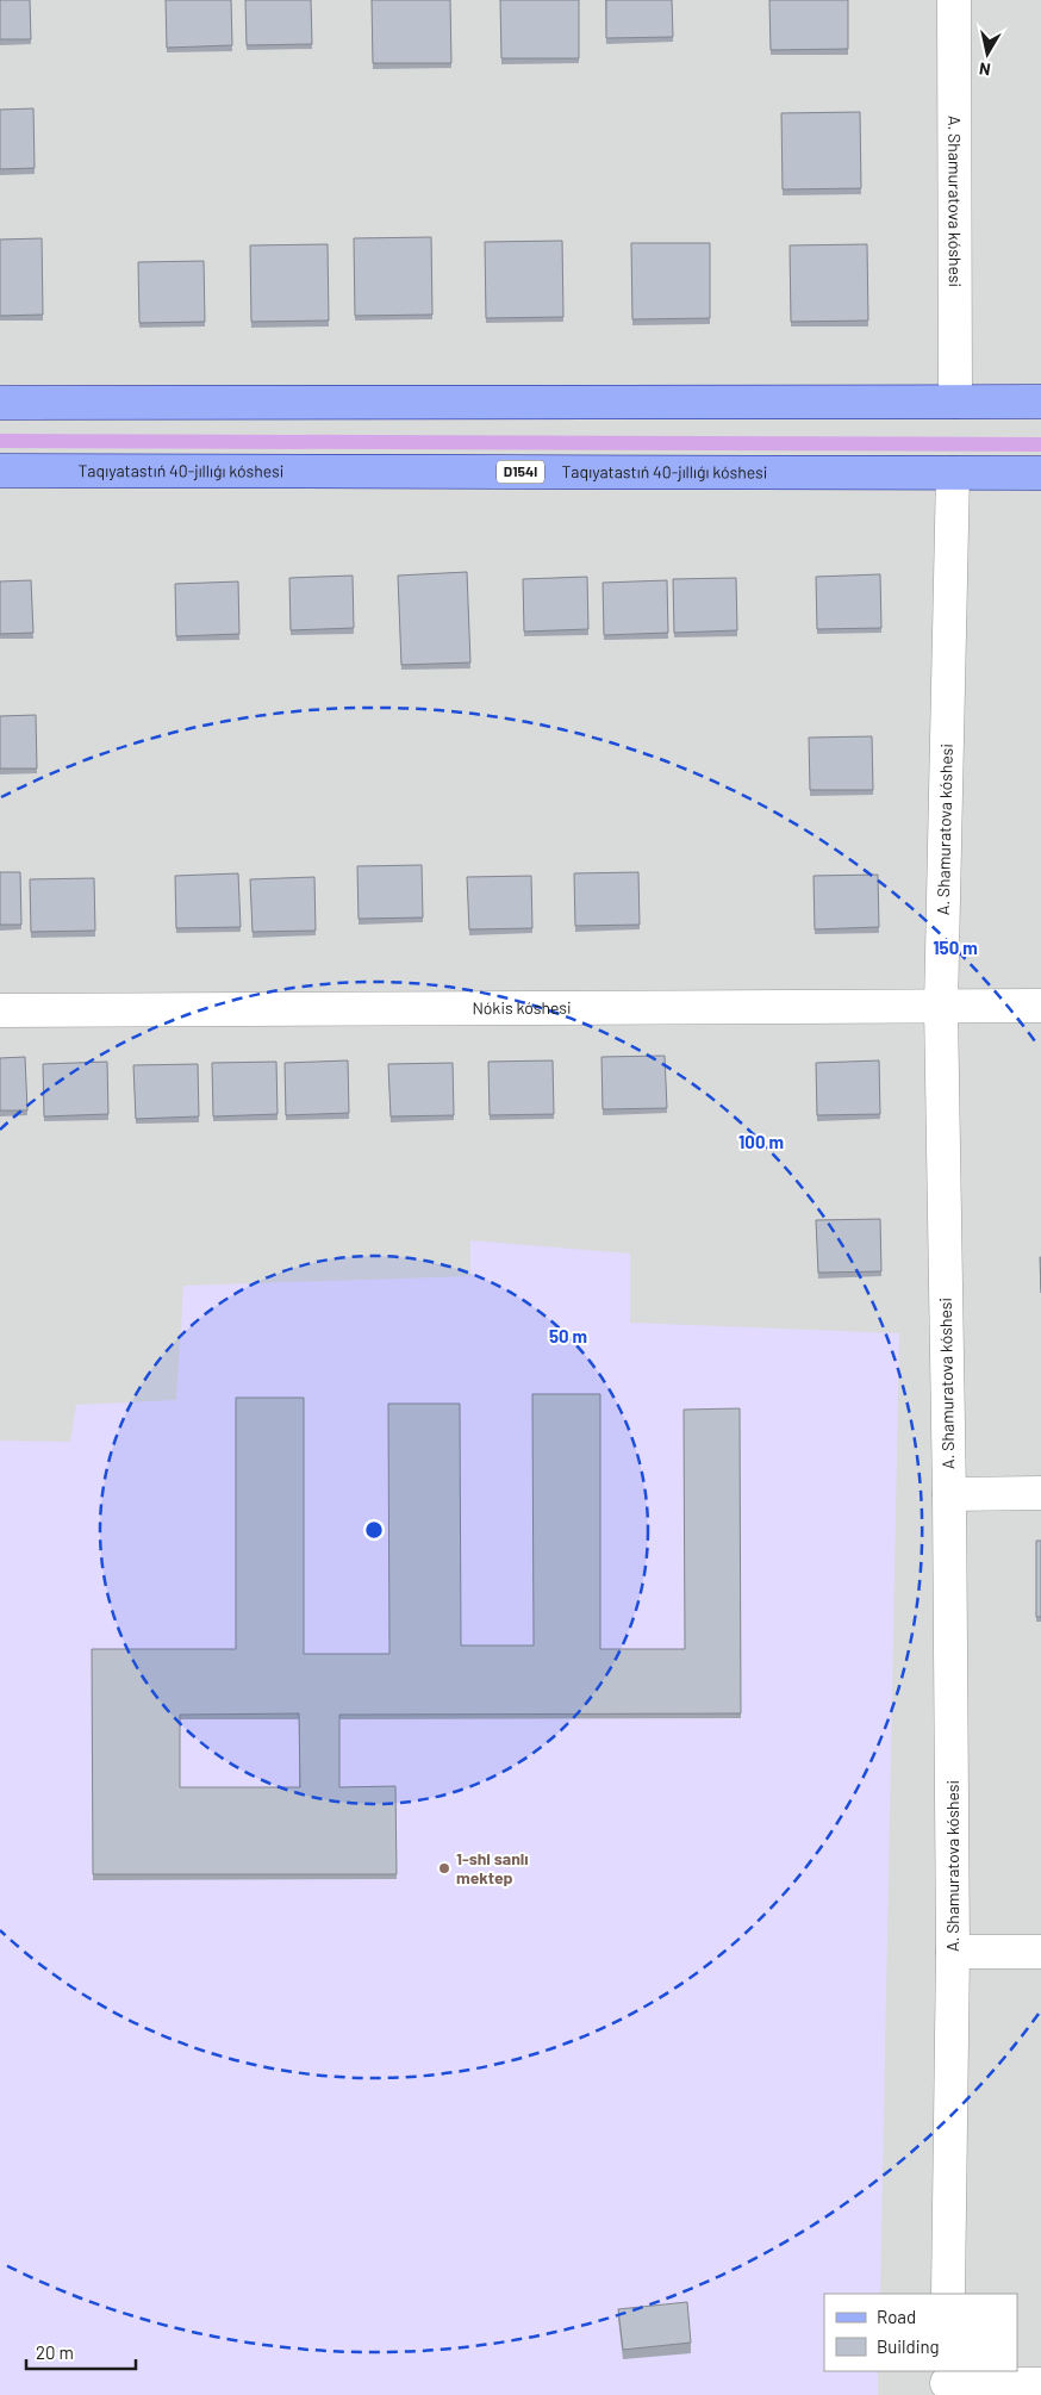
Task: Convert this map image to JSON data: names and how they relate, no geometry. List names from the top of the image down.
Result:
{
  "streets": {
    "main road": ["Taqıyatastıń 40-jıllıǵı kóshesi", "D154l"],
    "street": ["A. Shamuratova kóshesi", "Nókis kóshesi"]
  },
  "crossings": [
    ["A. Shamuratova kóshesi", "Taqıyatastıń 40-jıllıǵı kóshesi"],
    ["A. Shamuratova kóshesi", "Nókis kóshesi"]
  ],
  "places": ["1-shi sanlı mektep"],
  "legend": ["Road", "Building"],
  "scale_bar": "20 m",
  "north": "bottom",
  "rings": ["150 m", "100 m", "50 m"]
}
